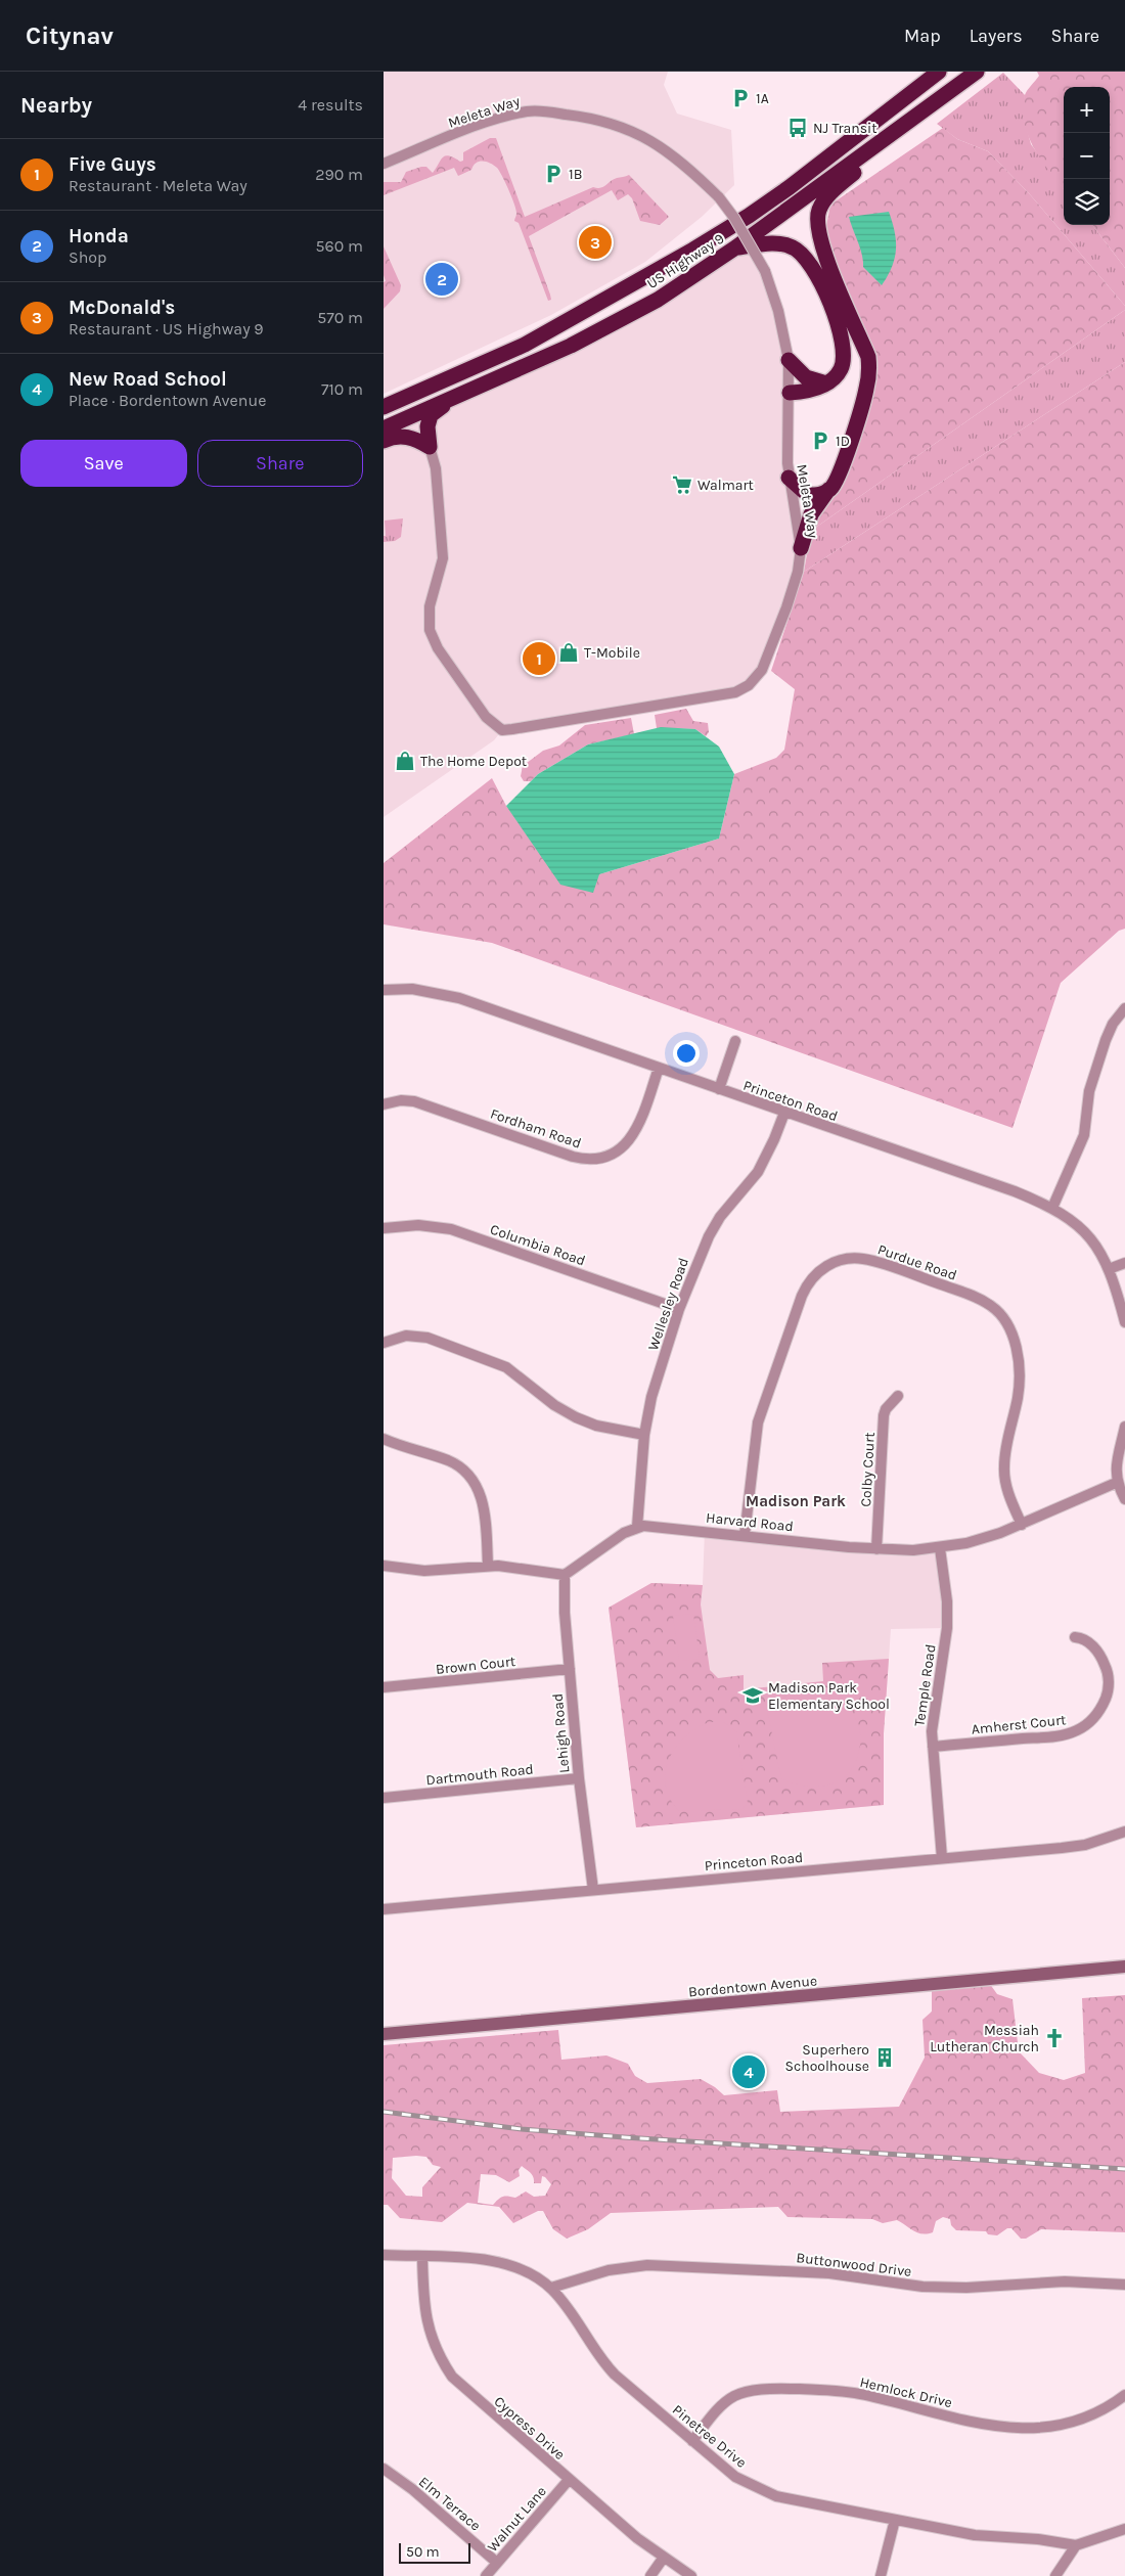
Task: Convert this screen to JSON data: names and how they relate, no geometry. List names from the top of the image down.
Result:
{
  "streets": {
    "highway": ["US Highway 9"],
    "street": [
      "Meleta Way",
      "Princeton Road",
      "Fordham Road",
      "Columbia Road",
      "Purdue Road",
      "Wellesley Road",
      "Colby Court",
      "Harvard Road",
      "Brown Court",
      "Temple Road",
      "Amherst Court",
      "Lehigh Road",
      "Dartmouth Road",
      "Bordentown Avenue",
      "Buttonwood Drive",
      "Hemlock Drive",
      "Cypress Drive",
      "Pinetree Drive",
      "Elm Terrace",
      "Walnut Lane"
    ]
  },
  "crossings": [
    ["Princeton Road", "Fordham Road"],
    ["Princeton Road", "Wellesley Road"],
    ["Princeton Road", "Temple Road"],
    ["Princeton Road", "Lehigh Road"],
    ["Columbia Road", "Wellesley Road"],
    ["Purdue Road", "Harvard Road"],
    ["Wellesley Road", "Harvard Road"],
    ["Colby Court", "Harvard Road"],
    ["Harvard Road", "Temple Road"],
    ["Brown Court", "Lehigh Road"],
    ["Temple Road", "Amherst Court"],
    ["Lehigh Road", "Dartmouth Road"],
    ["Buttonwood Drive", "Pinetree Drive"],
    ["Hemlock Drive", "Pinetree Drive"],
    ["Cypress Drive", "Pinetree Drive"],
    ["Cypress Drive", "Walnut Lane"],
    ["Elm Terrace", "Walnut Lane"]
  ],
  "districts": ["Madison Park"],
  "places": {
    "parking": ["1A", "1B", "1D"],
    "bus stop": ["NJ Transit"],
    "supermarket": ["Walmart"],
    "shop": ["T-Mobile", "The Home Depot"],
    "school or university": ["Madison Park Elementary School"],
    "church": ["Messiah Lutheran Church"],
    "building": ["Superhero Schoolhouse"]
  },
  "scale_bar": "50 m",
  "page": {
    "header": "Citynav",
    "nav": ["Map", "Layers", "Share"],
    "heading": ["Nearby", "4 results"],
    "map_buttons": ["+", "−"],
    "list": [
      {
        "mark": "1",
        "name": "Five Guys",
        "note": "Restaurant · Meleta Way",
        "value": "290 m"
      },
      {
        "mark": "2",
        "name": "Honda",
        "note": "Shop",
        "value": "560 m"
      },
      {
        "mark": "3",
        "name": "McDonald's",
        "note": "Restaurant · US Highway 9",
        "value": "570 m"
      },
      {
        "mark": "4",
        "name": "New Road School",
        "note": "Place · Bordentown Avenue",
        "value": "710 m"
      }
    ],
    "pins": [
      "3",
      "2",
      "1",
      "4"
    ],
    "buttons": ["Save", "Share"],
    "scale": "50 m"
  }
}
